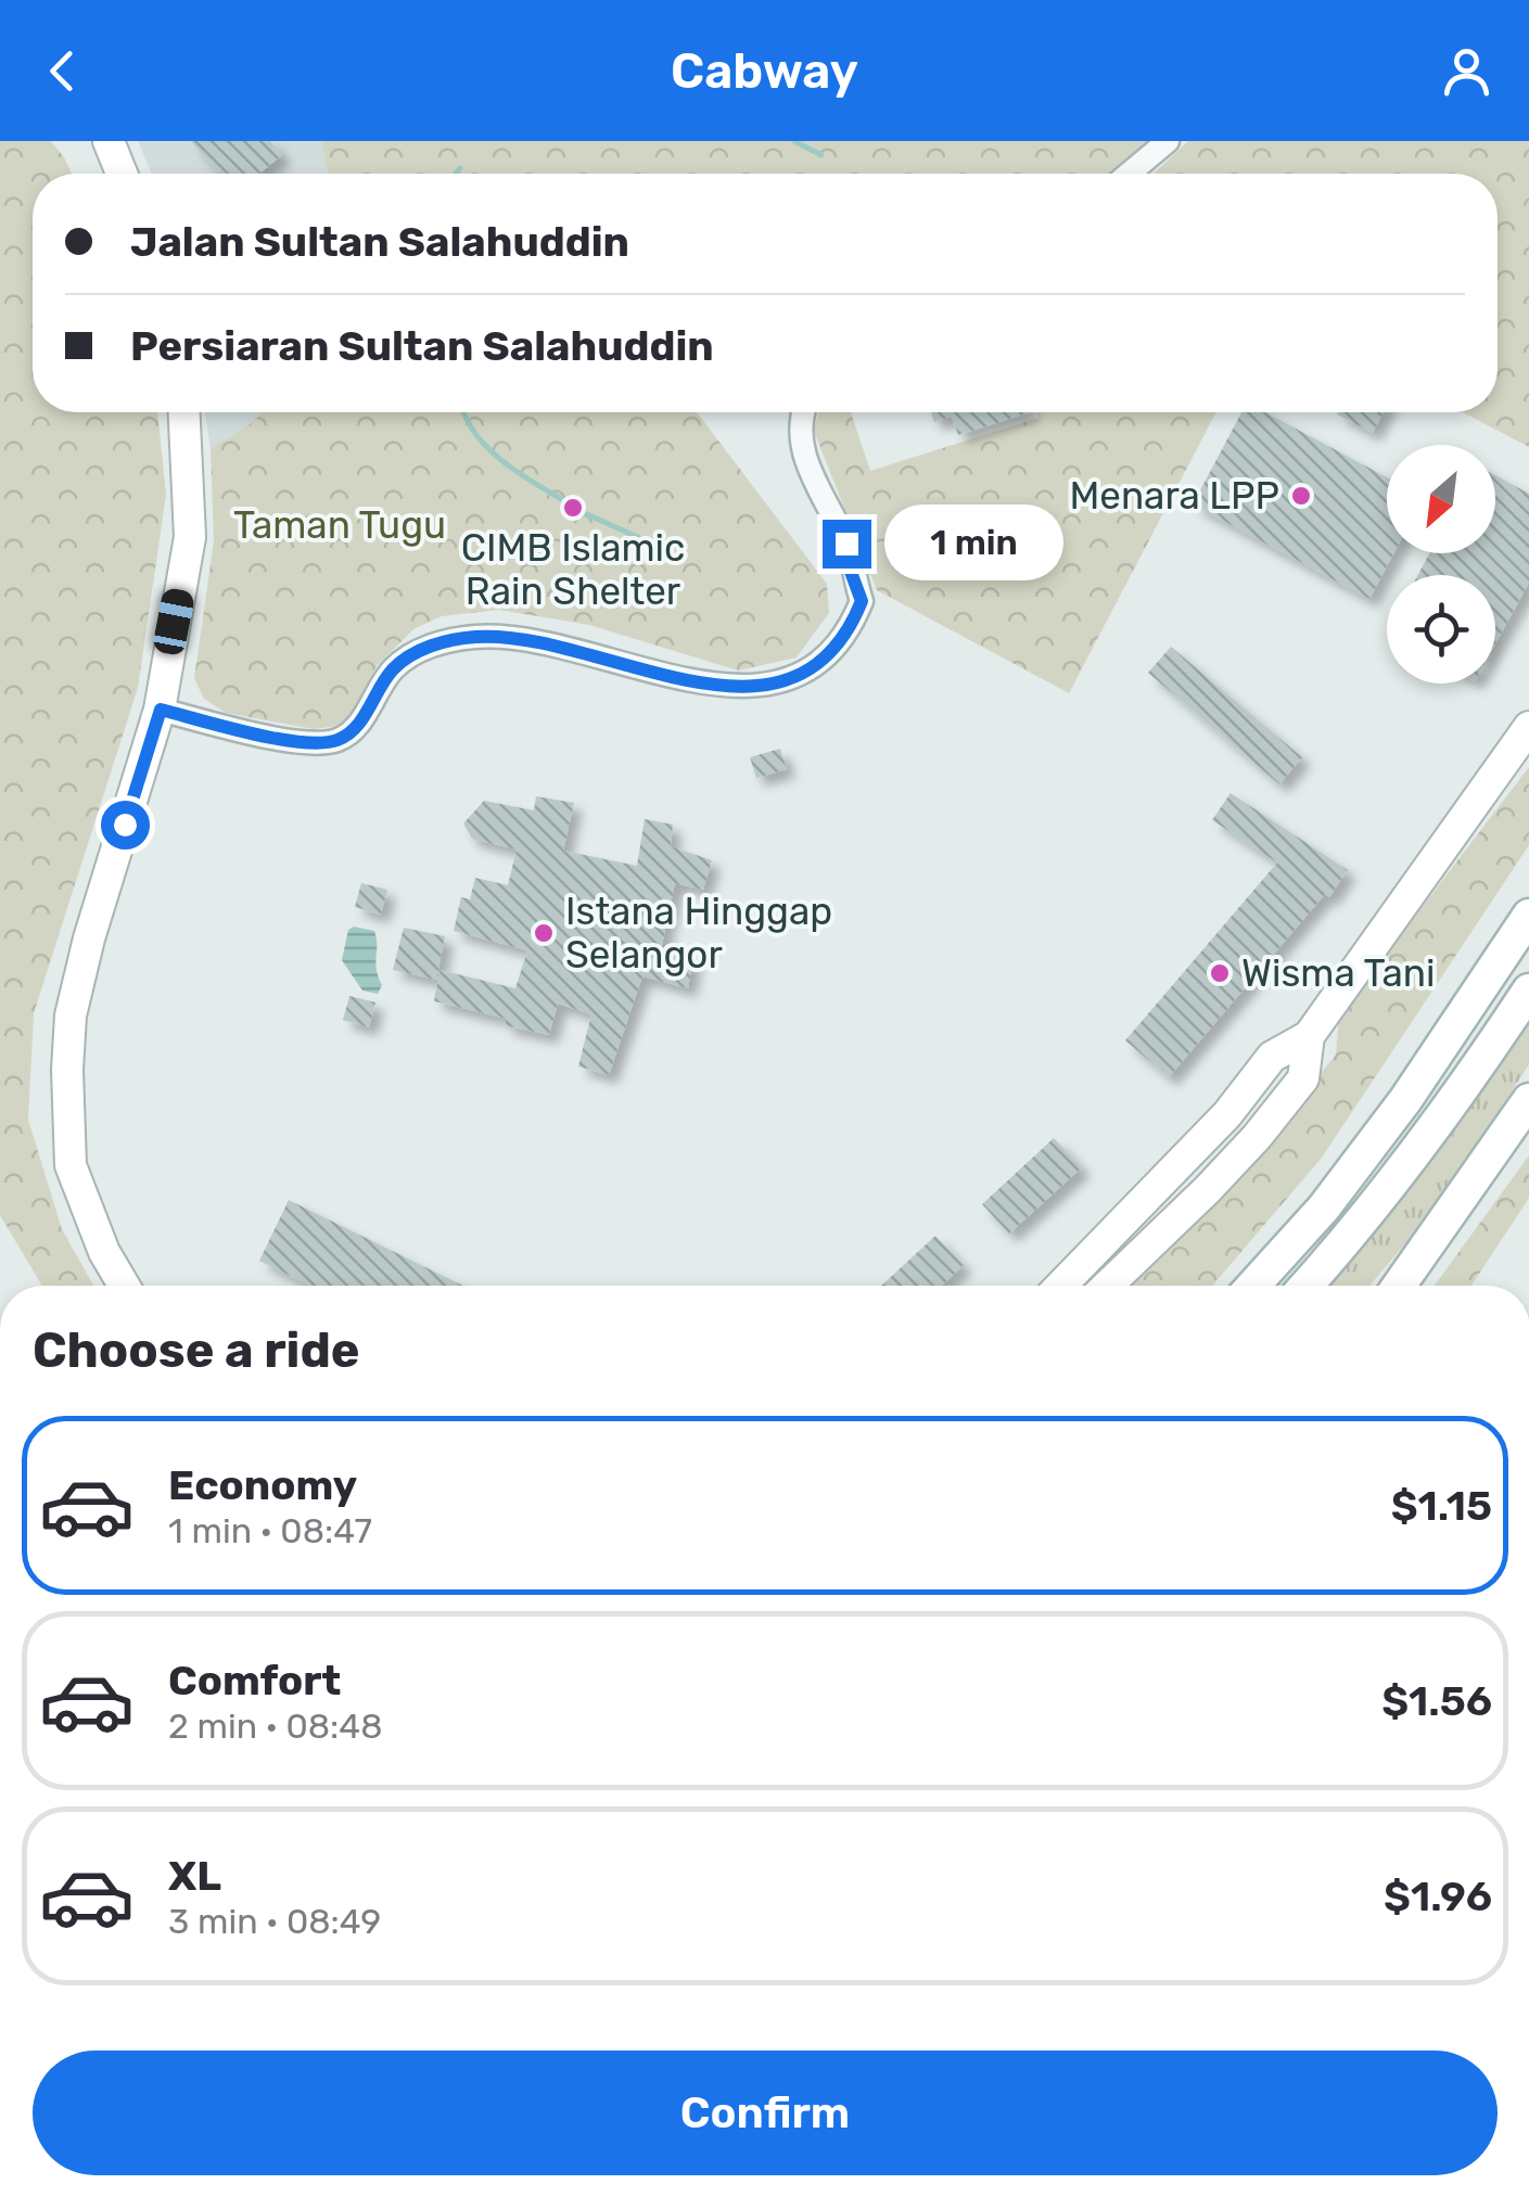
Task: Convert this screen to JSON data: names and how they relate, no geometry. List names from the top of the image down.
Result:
{
  "parks": ["Taman Tugu"],
  "places": [
    "Menara LPP",
    "CIMB Islamic Rain Shelter",
    "Istana Hinggap Selangor",
    "Wisma Tani"
  ],
  "north": "bottom left",
  "page": {
    "header": "Cabway",
    "banner": ["Jalan Sultan Salahuddin", "Persiaran Sultan Salahuddin"],
    "bubble": "1 min",
    "heading": "Choose a ride",
    "list": [
      {
        "name": "Economy",
        "note": "1 min · 08:47",
        "value": "$1.15"
      },
      {
        "name": "Comfort",
        "note": "2 min · 08:48",
        "value": "$1.56"
      },
      {
        "name": "XL",
        "note": "3 min · 08:49",
        "value": "$1.96"
      }
    ],
    "buttons": "Confirm"
  }
}
